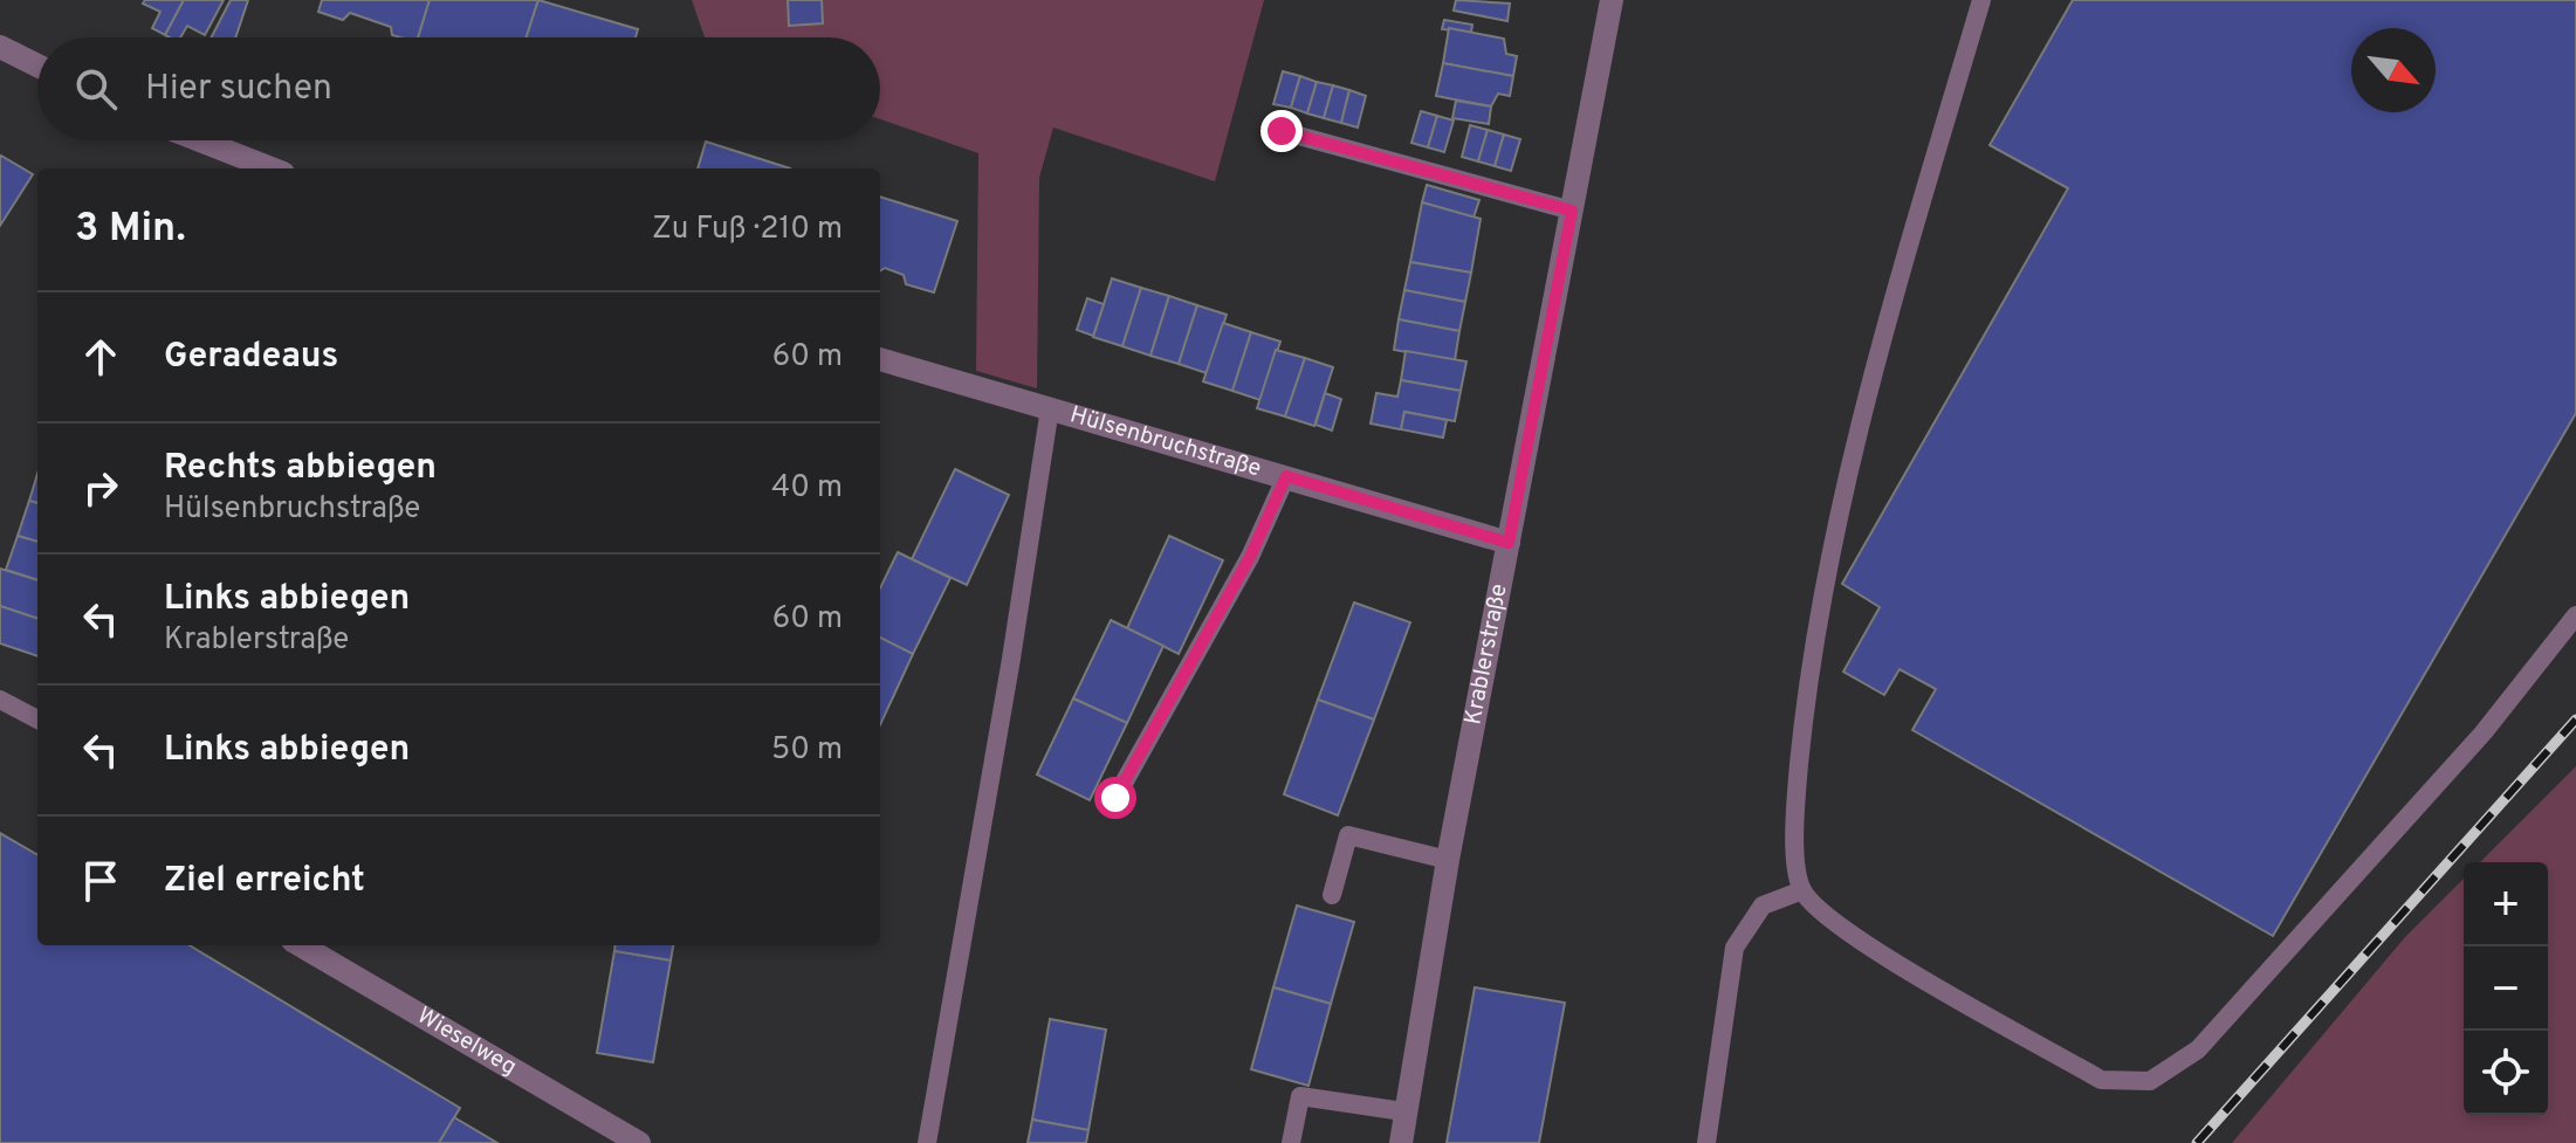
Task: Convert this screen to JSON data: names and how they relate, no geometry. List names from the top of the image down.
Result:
{
  "streets": {
    "street": ["Hülsenbruchstraße", "Krablerstraße", "Wieselweg"]
  },
  "crossings": [
    ["Hülsenbruchstraße", "Krablerstraße"]
  ],
  "north": "bottom right",
  "page": {
    "search": "Hier suchen",
    "heading": ["3 Min.", "Zu Fuß · 210 m"],
    "list": [
      ["Geradeaus", "60 m"],
      ["Rechts abbiegen", "Hülsenbruchstraße", "40 m"],
      ["Links abbiegen", "Krablerstraße", "60 m"],
      ["Links abbiegen", "50 m"],
      "Ziel erreicht"
    ],
    "map_buttons": ["+", "−"]
  }
}
